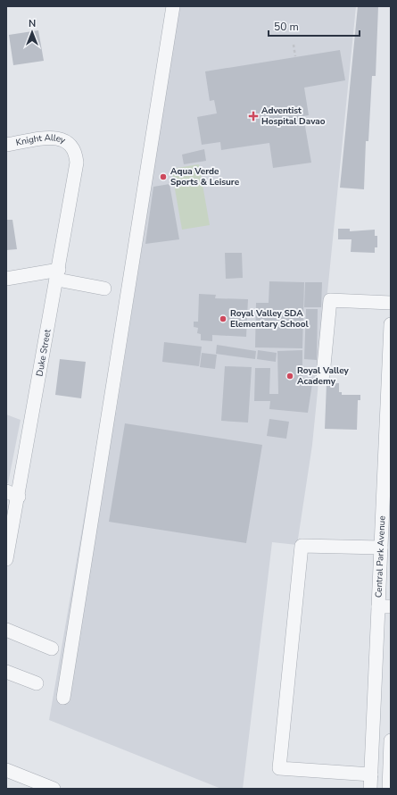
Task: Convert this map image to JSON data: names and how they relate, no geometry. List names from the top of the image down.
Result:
{
  "streets": {
    "street": ["Knight Alley", "Duke Street", "Central Park Avenue"]
  },
  "crossings": [
    ["Knight Alley", "Duke Street"]
  ],
  "places": {
    "health": ["Adventist Hospital Davao"],
    "other": ["Aqua Verde Sports & Leisure", "Royal Valley SDA Elementary School", "Royal Valley Academy"]
  },
  "scale_bar": "50 m",
  "north": "top"
}
